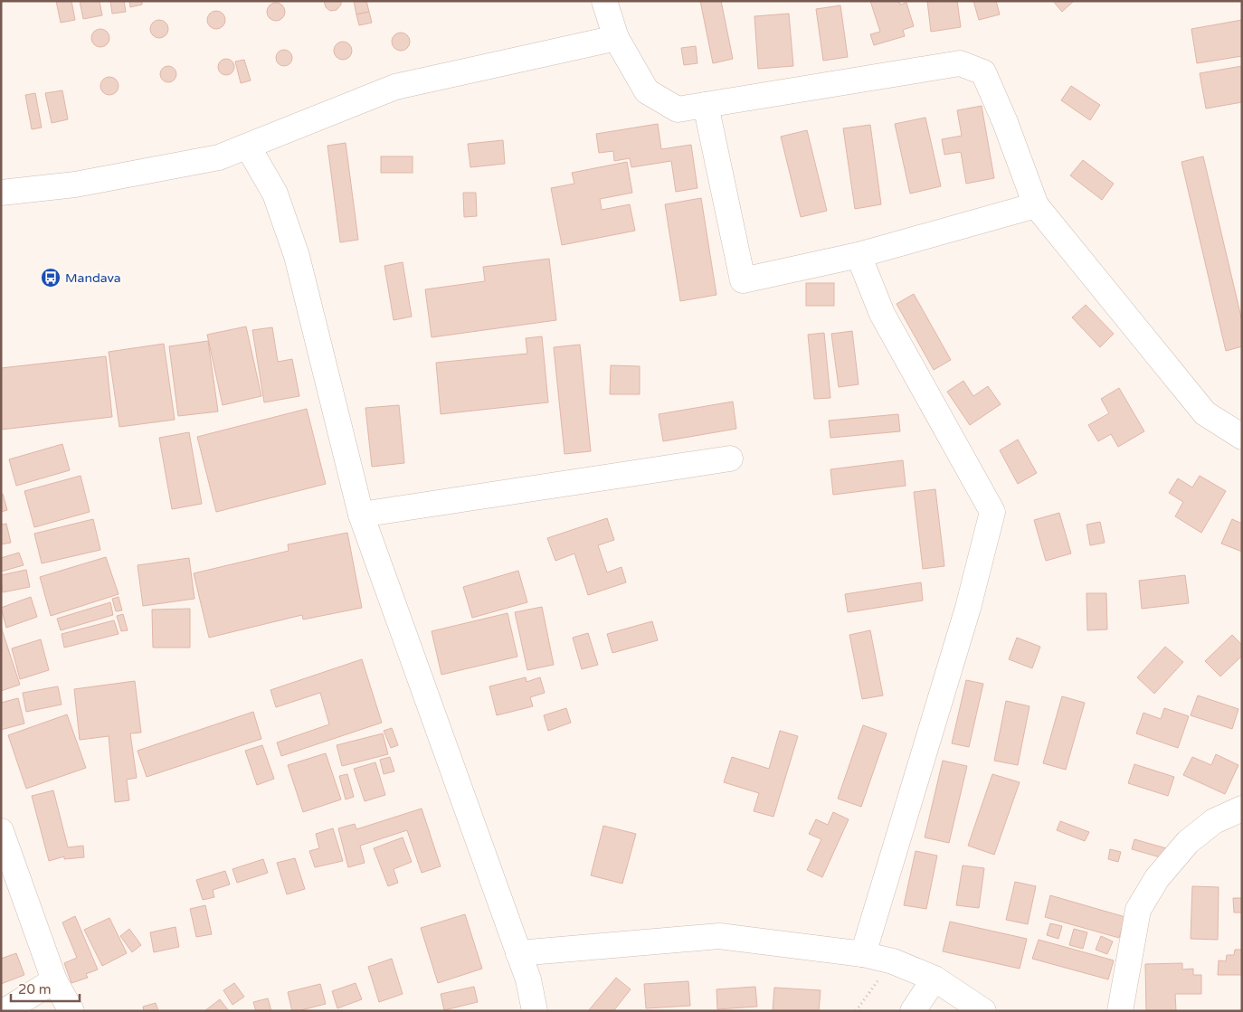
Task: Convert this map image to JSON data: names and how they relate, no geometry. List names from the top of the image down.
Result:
{
  "places": {
    "bus stop": ["Mandava"]
  },
  "scale_bar": "20 m"
}
